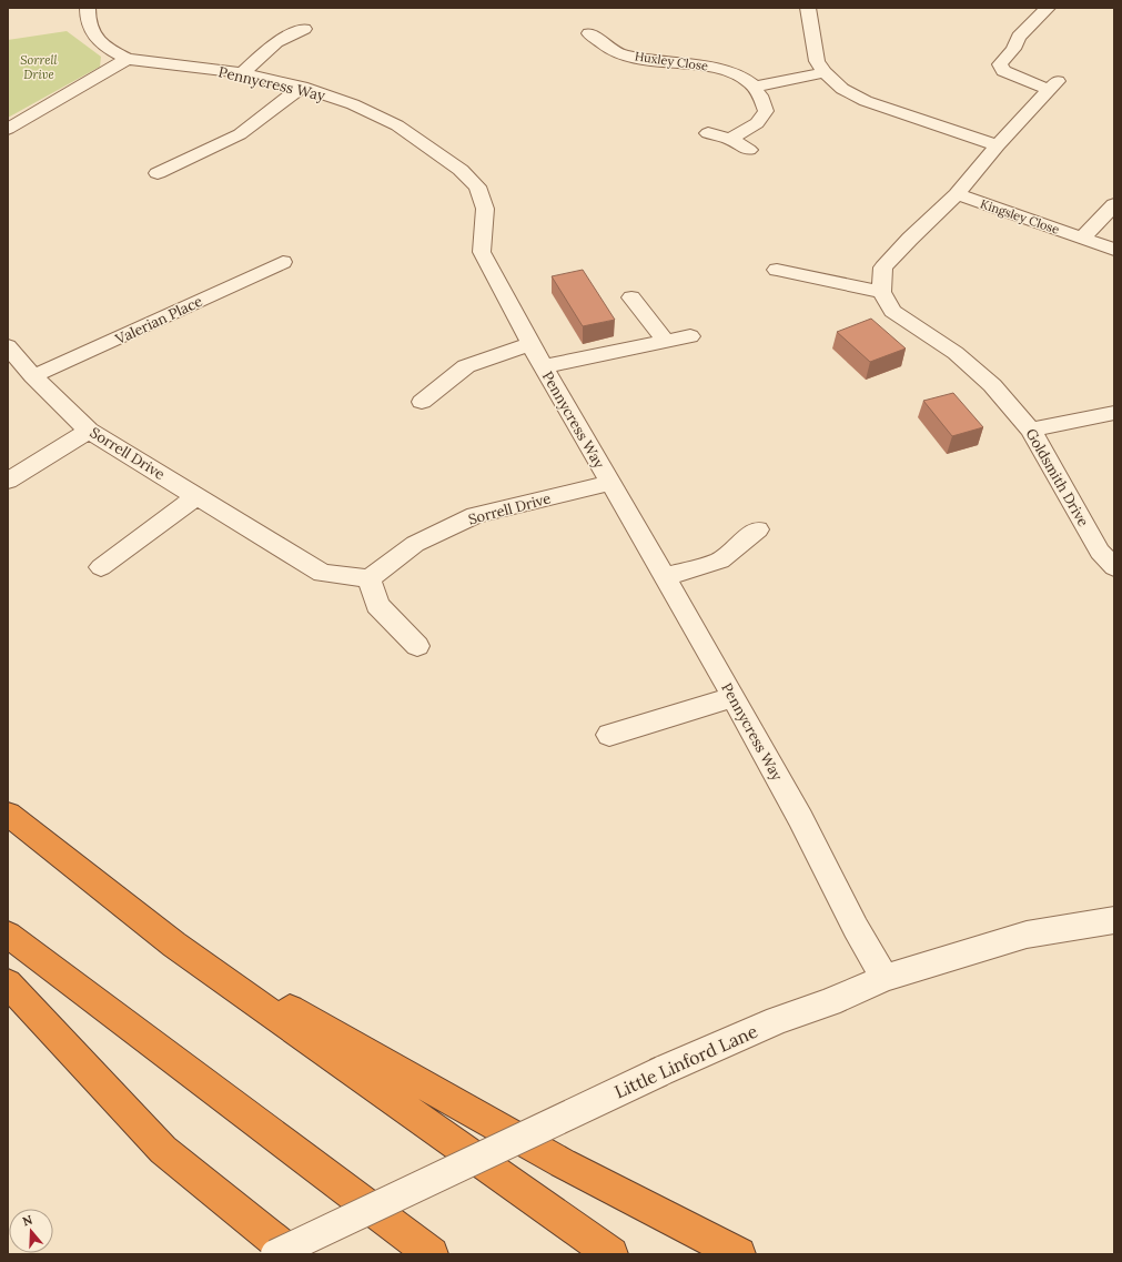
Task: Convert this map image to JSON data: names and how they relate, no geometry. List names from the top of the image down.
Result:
{
  "streets": {
    "street": [
      "Huxley Close",
      "Pennycress Way",
      "Kingsley Close",
      "Valerian Place",
      "Sorrell Drive",
      "Goldsmith Drive",
      "Little Linford Lane"
    ]
  },
  "crossings": [
    ["Pennycress Way", "Sorrell Drive"],
    ["Pennycress Way", "Little Linford Lane"],
    ["Valerian Place", "Sorrell Drive"]
  ],
  "parks": ["Sorrell Drive"],
  "north": "top"
}
